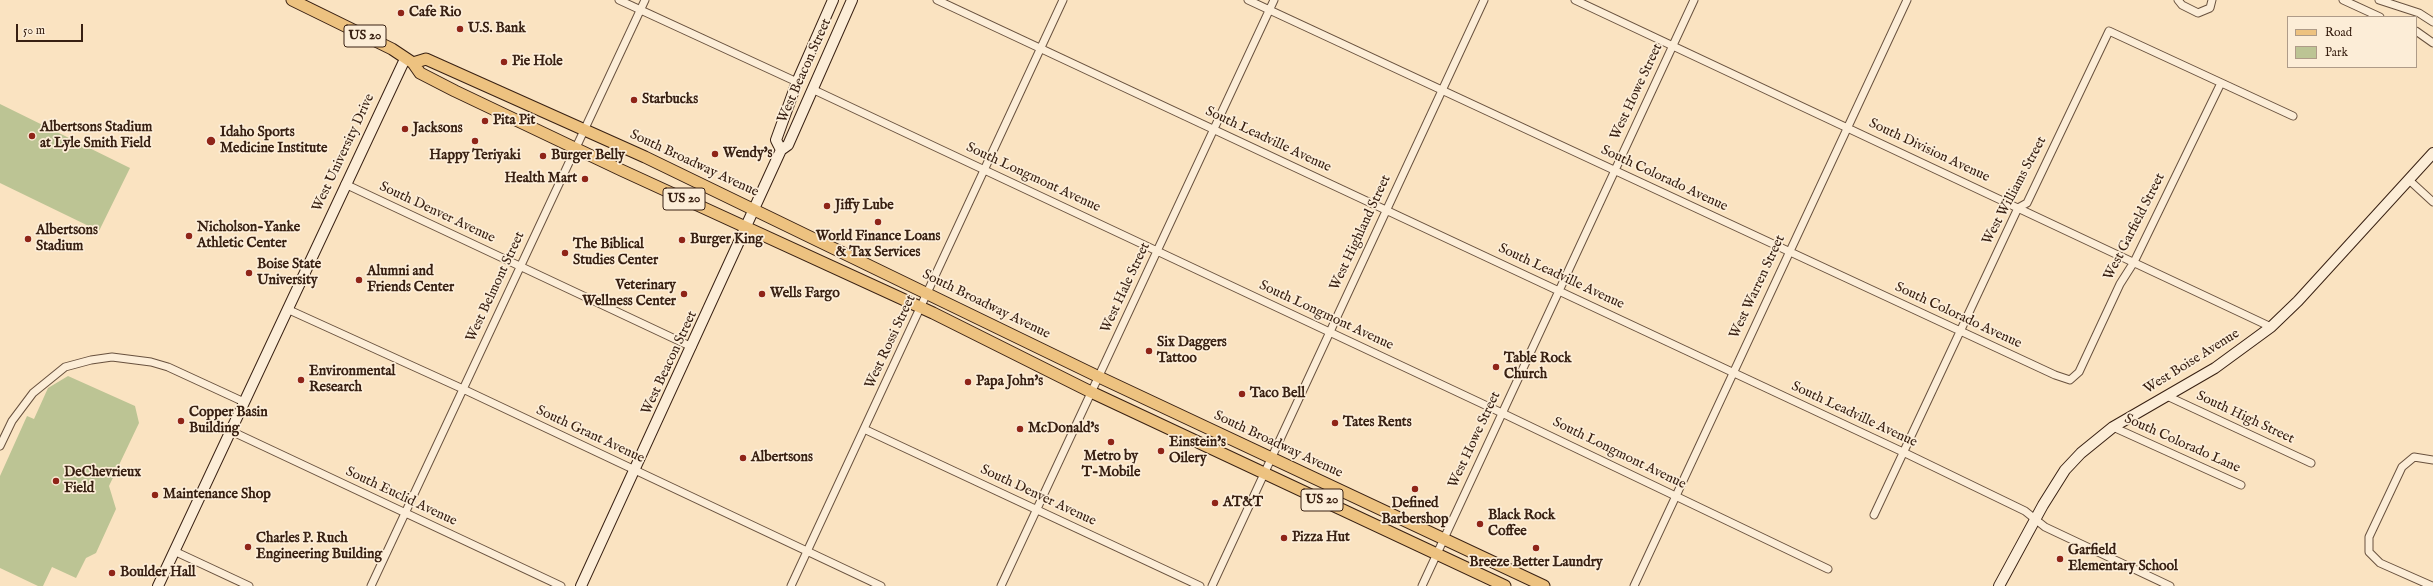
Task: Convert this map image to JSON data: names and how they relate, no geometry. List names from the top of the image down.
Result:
{
  "streets": {
    "main road": ["US 20", "South Broadway Avenue"],
    "street": [
      "West Beacon Street",
      "West Howe Street",
      "South Leadville Avenue",
      "South Division Avenue",
      "West University Drive",
      "South Longmont Avenue",
      "South Colorado Avenue",
      "West Williams Street",
      "South Denver Avenue",
      "West Garfield Street",
      "West Highland Street",
      "West Belmont Street",
      "West Warren Street",
      "West Hale Street",
      "West Rossi Street",
      "West Boise Avenue",
      "South High Street",
      "South Grant Avenue",
      "South Colorado Lane",
      "South Euclid Avenue"
    ]
  },
  "crossings": [
    ["US 20", "West Beacon Street"],
    ["US 20", "West Howe Street"],
    ["US 20", "West University Drive"],
    ["US 20", "South Broadway Avenue"],
    ["US 20", "West Highland Street"],
    ["US 20", "West Belmont Street"],
    ["US 20", "West Hale Street"],
    ["US 20", "West Rossi Street"],
    ["West Beacon Street", "South Broadway Avenue"],
    ["West Beacon Street", "South Longmont Avenue"],
    ["West Beacon Street", "South Denver Avenue"],
    ["West Beacon Street", "South Grant Avenue"],
    ["West Howe Street", "South Leadville Avenue"],
    ["West Howe Street", "South Division Avenue"],
    ["West Howe Street", "South Broadway Avenue"],
    ["West Howe Street", "South Longmont Avenue"],
    ["West Howe Street", "South Colorado Avenue"],
    ["South Leadville Avenue", "West Williams Street"],
    ["South Leadville Avenue", "West Highland Street"],
    ["South Leadville Avenue", "West Warren Street"],
    ["South Leadville Avenue", "West Hale Street"],
    ["South Leadville Avenue", "West Rossi Street"],
    ["South Leadville Avenue", "West Boise Avenue"],
    ["South Division Avenue", "West Williams Street"],
    ["South Division Avenue", "West Garfield Street"],
    ["South Division Avenue", "West Warren Street"],
    ["South Division Avenue", "West Boise Avenue"],
    ["West University Drive", "South Broadway Avenue"],
    ["West University Drive", "South Denver Avenue"],
    ["West University Drive", "South Grant Avenue"],
    ["West University Drive", "South Euclid Avenue"],
    ["South Broadway Avenue", "West Highland Street"],
    ["South Broadway Avenue", "West Belmont Street"],
    ["South Broadway Avenue", "West Hale Street"],
    ["South Broadway Avenue", "West Rossi Street"],
    ["South Longmont Avenue", "West Highland Street"],
    ["South Longmont Avenue", "West Warren Street"],
    ["South Longmont Avenue", "West Hale Street"],
    ["South Longmont Avenue", "West Rossi Street"],
    ["South Colorado Avenue", "West Williams Street"],
    ["South Colorado Avenue", "West Garfield Street"],
    ["South Colorado Avenue", "West Highland Street"],
    ["South Colorado Avenue", "West Warren Street"],
    ["South Colorado Avenue", "West Hale Street"],
    ["West Williams Street", "West Garfield Street"],
    ["South Denver Avenue", "West Belmont Street"],
    ["South Denver Avenue", "West Hale Street"],
    ["South Denver Avenue", "West Rossi Street"],
    ["West Belmont Street", "South Grant Avenue"],
    ["West Belmont Street", "South Euclid Avenue"],
    ["West Rossi Street", "South Grant Avenue"],
    ["West Boise Avenue", "South High Street"],
    ["West Boise Avenue", "South Colorado Lane"]
  ],
  "places": [
    "Cafe Rio",
    "U.S. Bank",
    "Pie Hole",
    "Starbucks",
    "Pita Pit",
    "Jacksons",
    "Albertsons Stadium at Lyle Smith Field",
    "Idaho Sports Medicine Institute",
    "Happy Teriyaki",
    "Wendy's",
    "Burger Belly",
    "Health Mart",
    "Jiffy Lube",
    "World Finance Loans & Tax Services",
    "Nicholson-Yanke Athletic Center",
    "Albertsons Stadium",
    "Burger King",
    "The Biblical Studies Center",
    "Boise State University",
    "Alumni and Friends Center",
    "Veterinary Wellness Center",
    "Wells Fargo",
    "Six Daggers Tattoo",
    "Table Rock Church",
    "Environmental Research",
    "Papa John's",
    "Taco Bell",
    "Copper Basin Building",
    "Tates Rents",
    "McDonald's",
    "Metro by T-Mobile",
    "Einstein's Oilery",
    "Albertsons",
    "DeChevrieux Field",
    "Defined Barbershop",
    "Maintenance Shop",
    "AT&T",
    "Black Rock Coffee",
    "Pizza Hut",
    "Charles P. Ruch Engineering Building",
    "Breeze Better Laundry",
    "Garfield Elementary School",
    "Boulder Hall"
  ],
  "legend": ["Road", "Park"],
  "scale_bar": "50 m"
}
